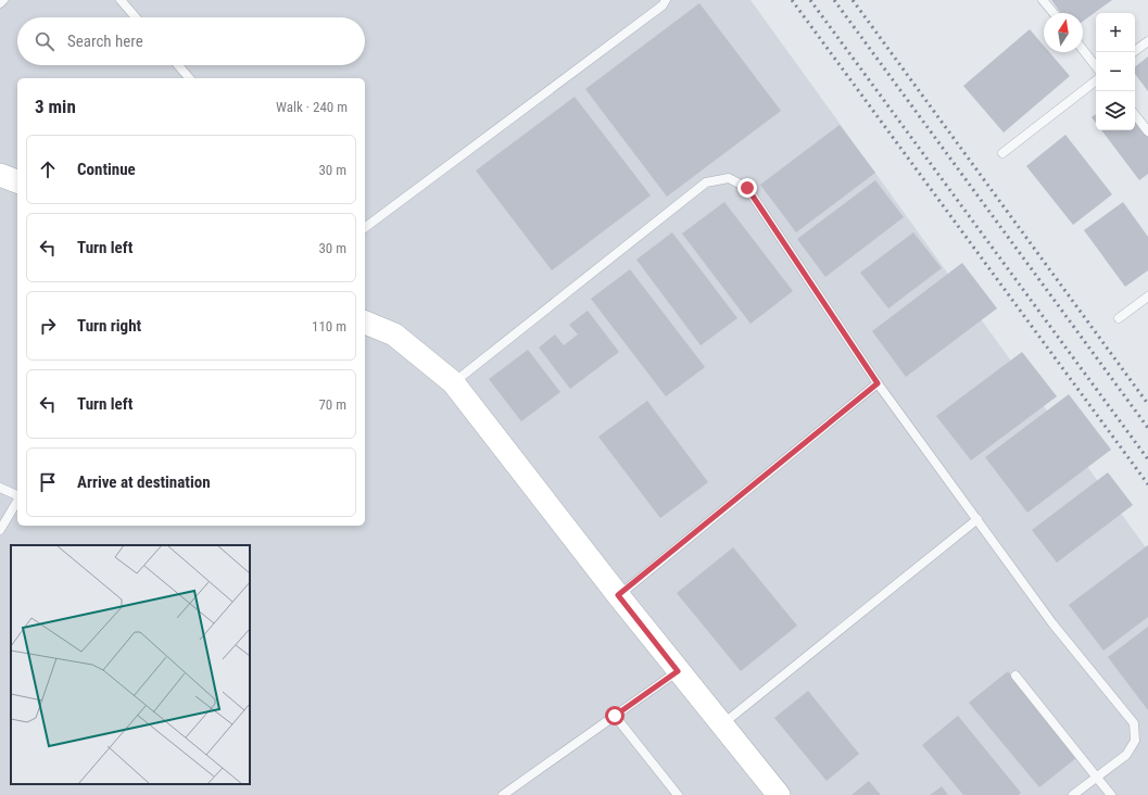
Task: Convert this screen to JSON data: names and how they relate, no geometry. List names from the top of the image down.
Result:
{
  "north": "top",
  "page": {
    "map_buttons": ["+", "−"],
    "search": "Search here",
    "heading": ["3 min", "Walk · 240 m"],
    "list": [
      ["Continue", "30 m"],
      ["Turn left", "30 m"],
      ["Turn right", "110 m"],
      ["Turn left", "70 m"],
      "Arrive at destination"
    ]
  }
}
